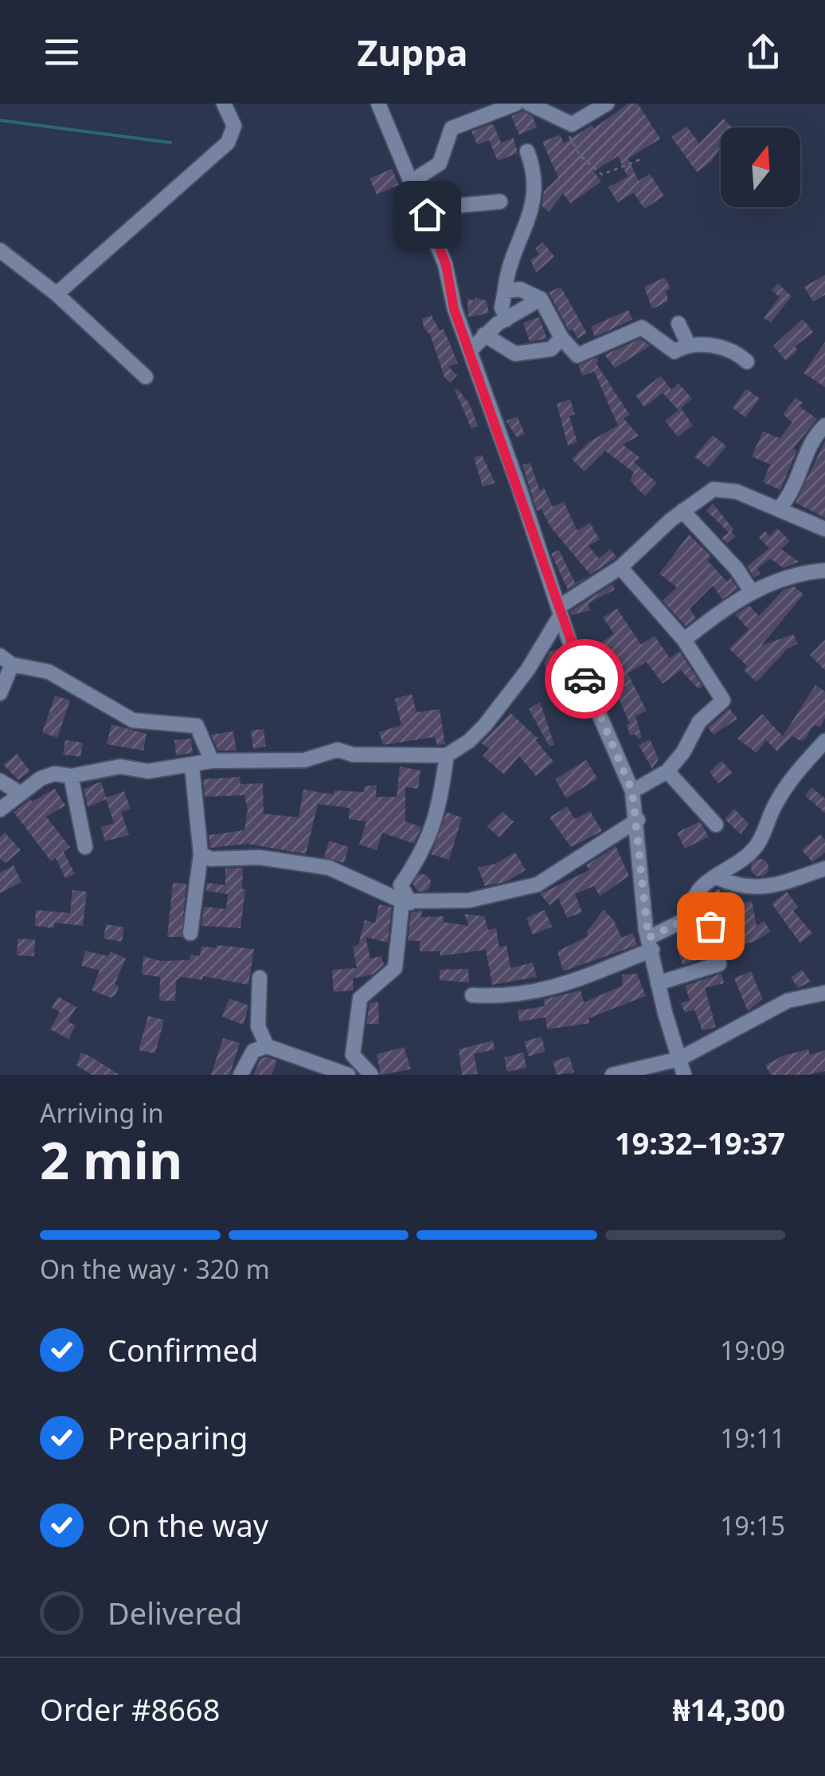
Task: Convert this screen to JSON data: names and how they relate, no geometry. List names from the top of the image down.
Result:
{
  "north": "top",
  "page": {
    "header": "Zuppa",
    "heading": ["2 min", "Arriving in", "19:32–19:37"],
    "panel": ["Order #8668", "₦14,300"],
    "bar": "On the way · 320 m",
    "list": [
      ["Confirmed", "19:09"],
      ["Preparing", "19:11"],
      ["On the way", "19:15"],
      "Delivered"
    ]
  }
}
